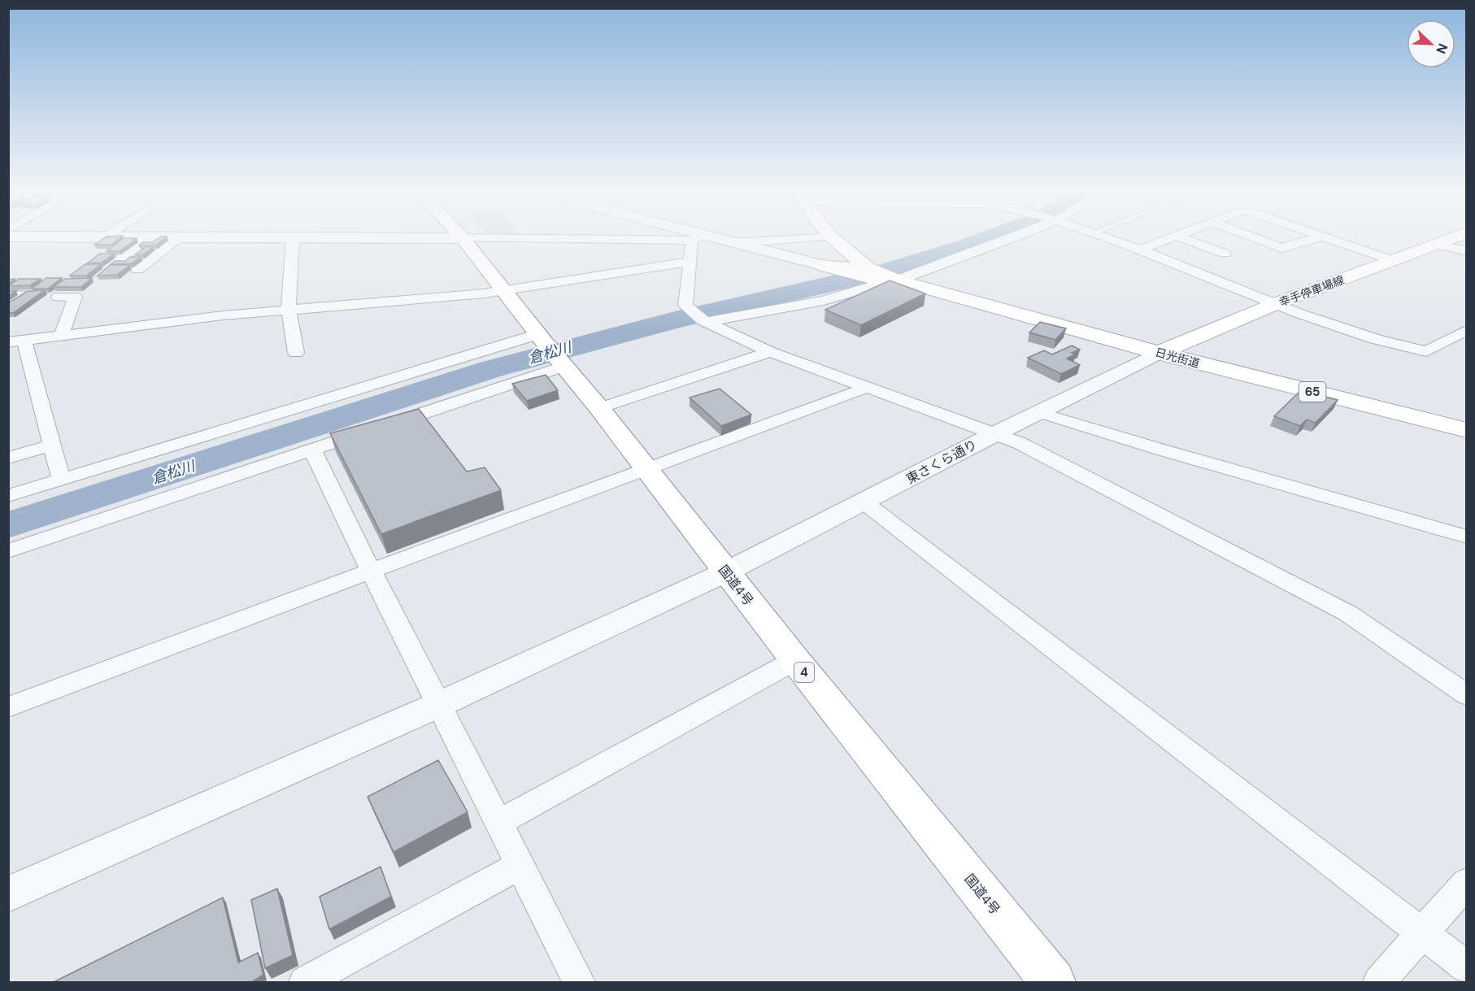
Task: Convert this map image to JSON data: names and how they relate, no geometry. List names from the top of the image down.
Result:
{
  "streets": {
    "main road": [
      "幸手停車場線",
      "日光街道",
      "65",
      "国道4号",
      "4"
    ],
    "street": ["東さくら通り"]
  },
  "crossings": [
    ["幸手停車場線", "日光街道"],
    ["幸手停車場線", "東さくら通り"],
    ["日光街道", "65"],
    ["日光街道", "東さくら通り"],
    ["東さくら通り", "国道4号"]
  ],
  "water": ["倉松川"],
  "north": "bottom right"
}
